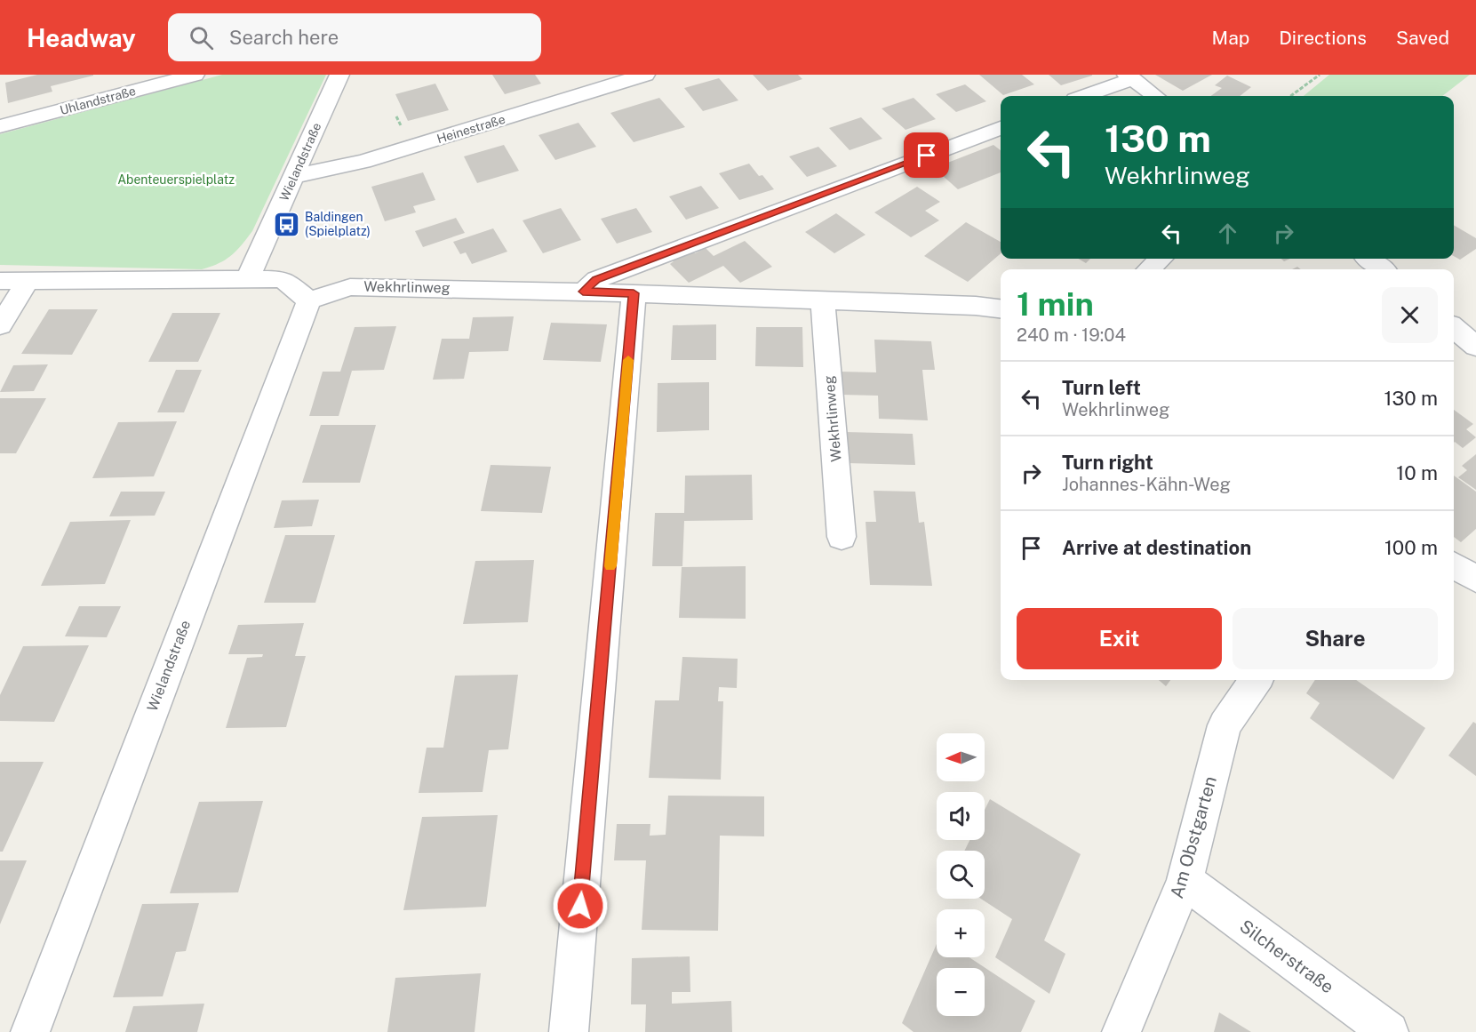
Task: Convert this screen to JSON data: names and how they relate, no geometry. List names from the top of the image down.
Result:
{
  "streets": {
    "street": [
      "Uhlandstraße",
      "Heinestraße",
      "Wielandstraße",
      "Wekhrlinweg",
      "Am Obstgarten",
      "Silcherstraße"
    ]
  },
  "crossings": [
    ["Heinestraße", "Wielandstraße"],
    ["Wielandstraße", "Wekhrlinweg"],
    ["Am Obstgarten", "Silcherstraße"]
  ],
  "parks": ["Abenteuerspielplatz"],
  "places": {
    "bus stop": ["Baldingen (Spielplatz)"]
  },
  "north": "left",
  "page": {
    "header": "Headway",
    "search": "Search here",
    "nav": ["Map", "Directions", "Saved"],
    "turn": ["130 m", "Wekhrlinweg"],
    "heading": ["1 min", "240 m · 19:04"],
    "list": [
      {
        "name": "Turn left",
        "note": "Wekhrlinweg",
        "value": "130 m"
      },
      {
        "name": "Turn right",
        "note": "Johannes-Kähn-Weg",
        "value": "10 m"
      },
      {
        "name": "Arrive at destination",
        "value": "100 m"
      }
    ],
    "buttons": ["Exit", "Share"],
    "map_buttons": ["+", "−"]
  }
}
